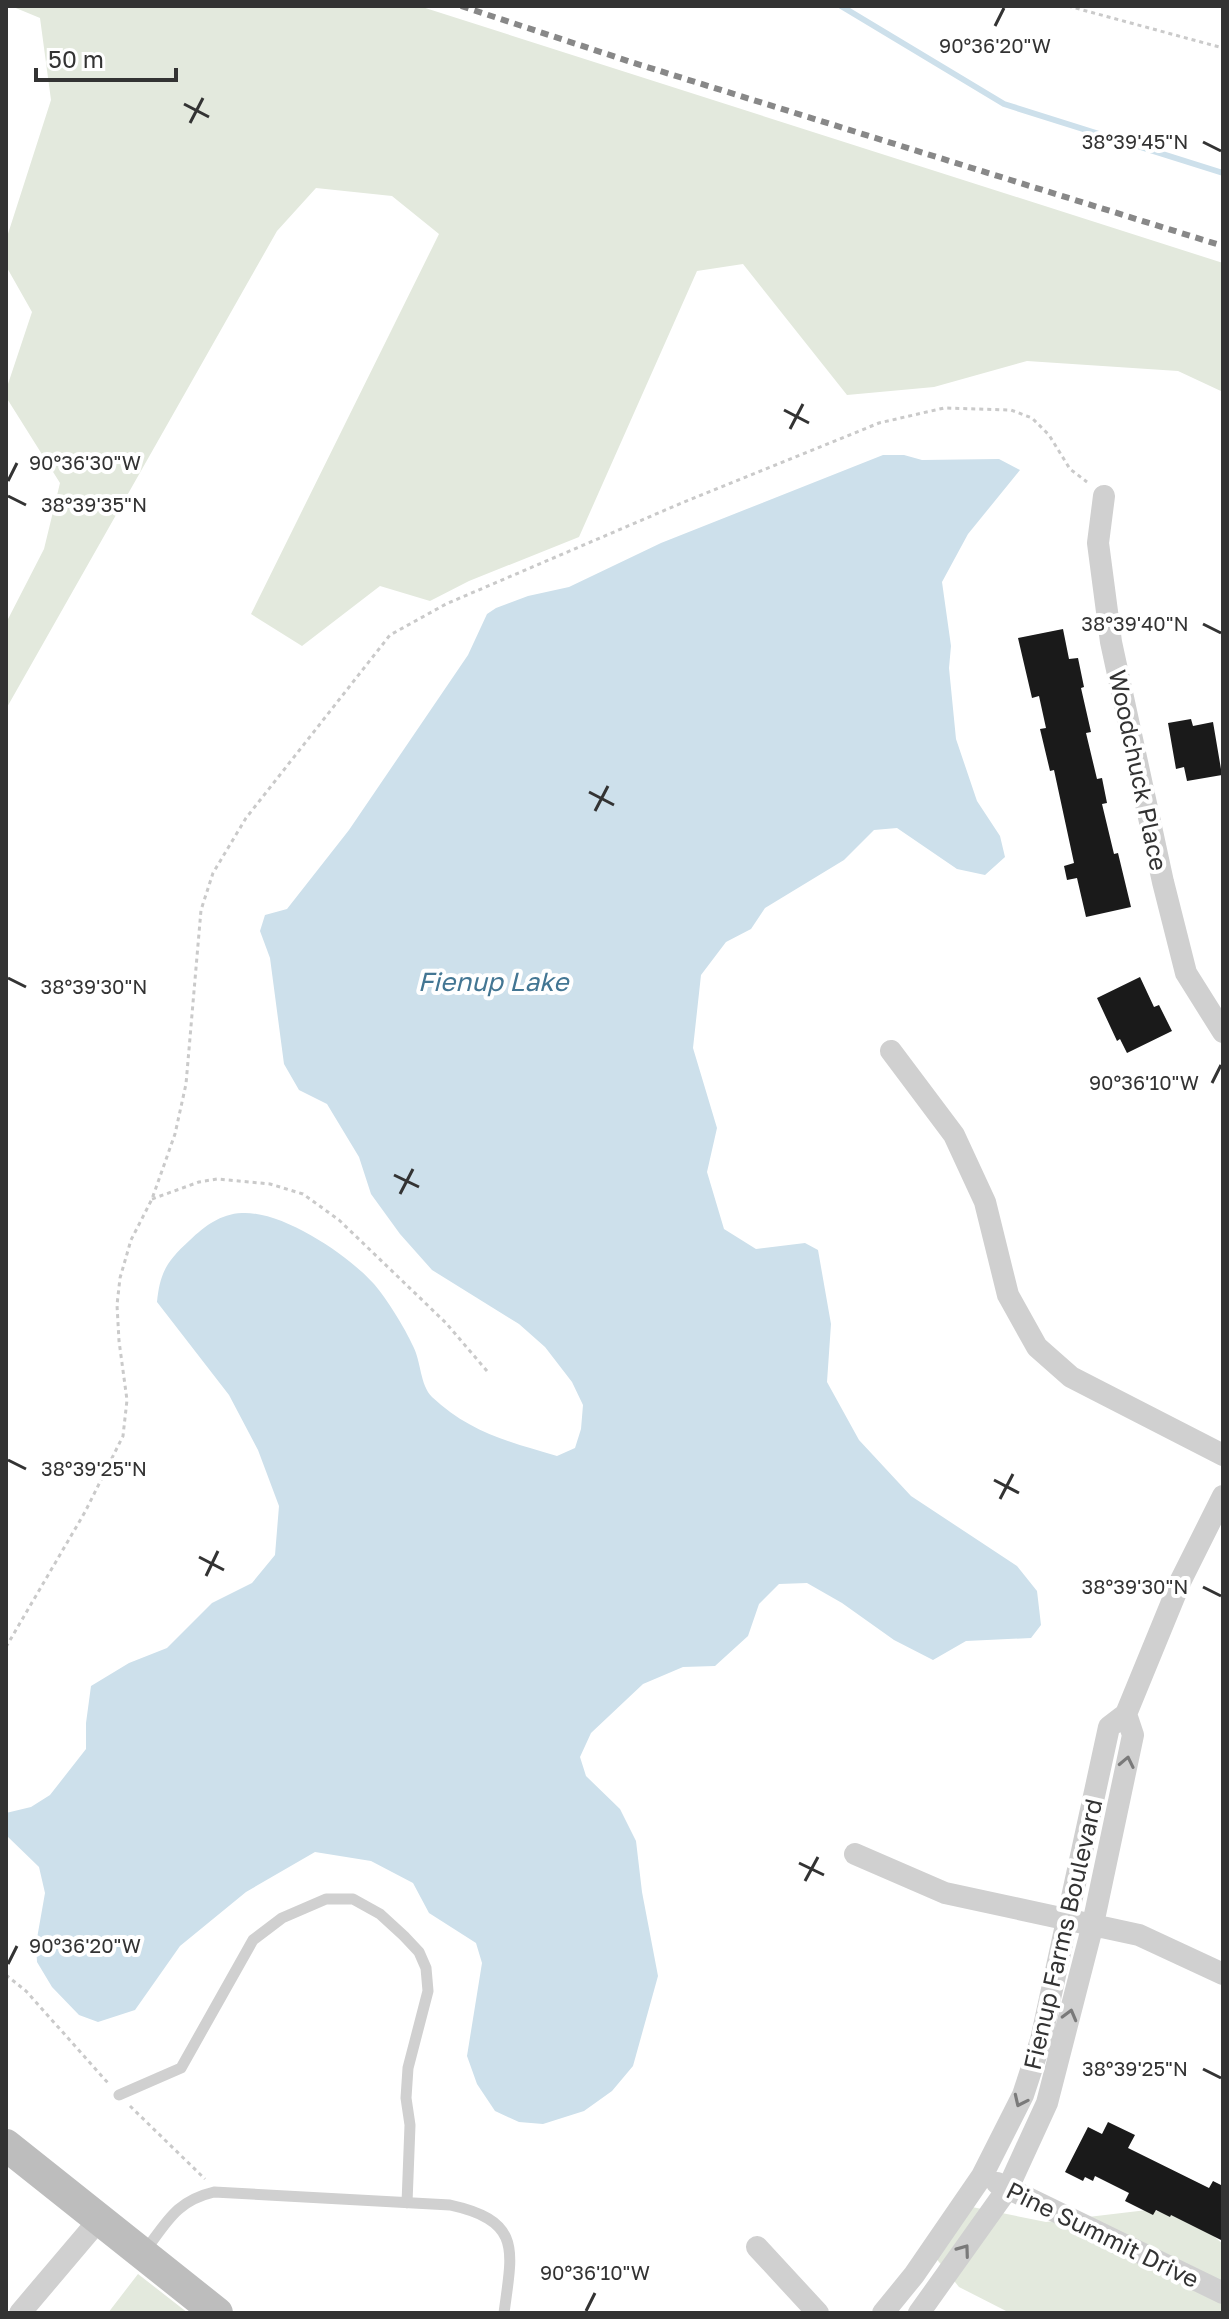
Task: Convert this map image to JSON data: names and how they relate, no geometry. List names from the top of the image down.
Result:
{
  "streets": {
    "street": ["Woodchuck Place", "Fienup Farms Boulevard", "Pine Summit Drive"]
  },
  "crossings": [
    ["Fienup Farms Boulevard", "Pine Summit Drive"]
  ],
  "water": ["Fienup Lake"],
  "scale_bar": "50 m",
  "coordinates": [
    "90°36'20\"W",
    "38°39'45\"N",
    "90°36'30\"W",
    "38°39'35\"N",
    "38°39'40\"N",
    "38°39'30\"N",
    "90°36'10\"W",
    "38°39'25\"N"
  ]
}
